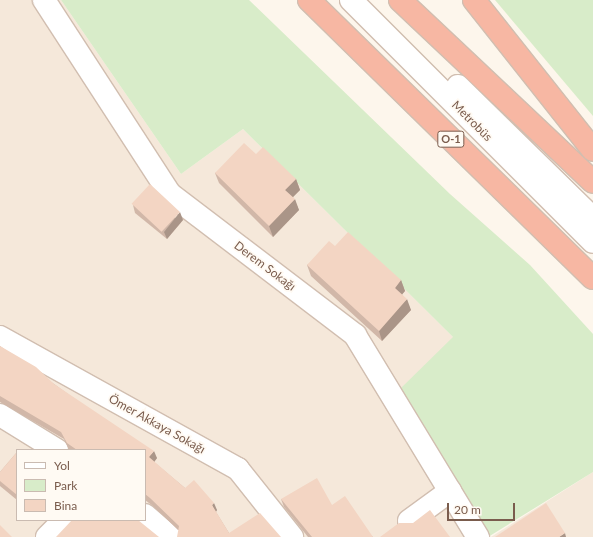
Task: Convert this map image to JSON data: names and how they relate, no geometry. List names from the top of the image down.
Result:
{
  "streets": {
    "highway": ["O-1"],
    "street": ["Metrobüs", "Derem Sokağı", "Ömer Akkaya Sokağı"]
  },
  "legend": ["Yol", "Park", "Bina"],
  "scale_bar": "20 m"
}
